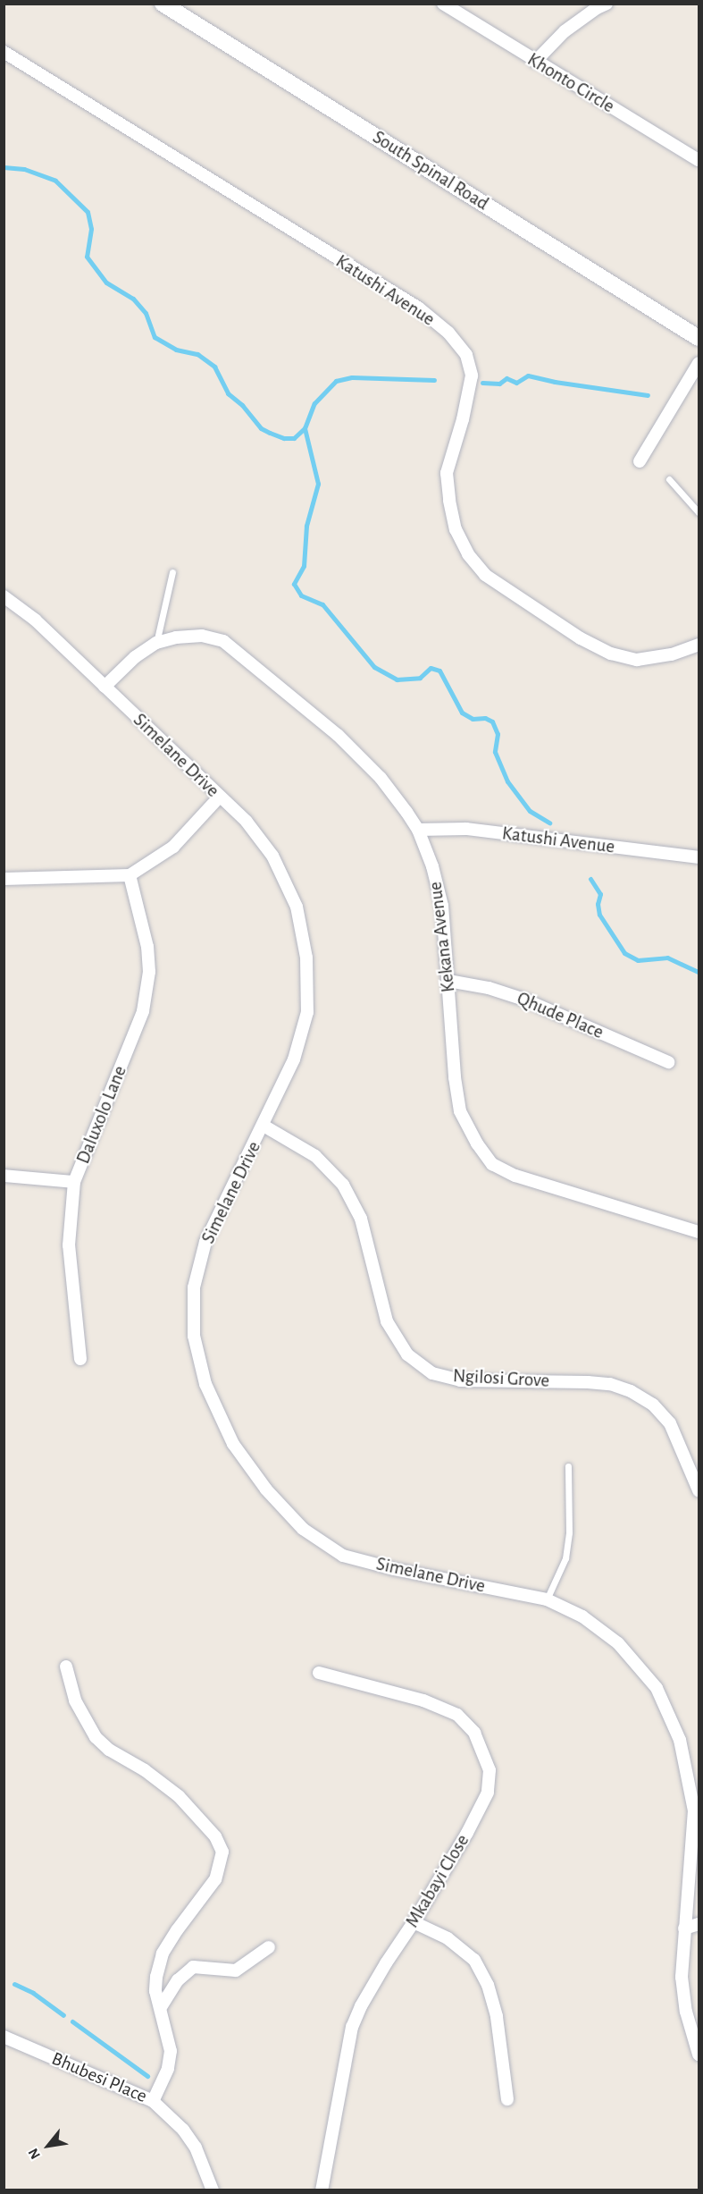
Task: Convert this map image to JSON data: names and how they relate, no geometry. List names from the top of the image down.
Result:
{
  "streets": {
    "street": [
      "Khonto Circle",
      "South Spinal Road",
      "Katushi Avenue",
      "Simelane Drive",
      "Kekana Avenue",
      "Qhude Place",
      "Daluxolo Lane",
      "Ngilosi Grove",
      "Mkabayi Close",
      "Bhubesi Place"
    ]
  },
  "crossings": [
    ["Katushi Avenue", "Kekana Avenue"],
    ["Simelane Drive", "Kekana Avenue"],
    ["Simelane Drive", "Ngilosi Grove"],
    ["Kekana Avenue", "Qhude Place"]
  ],
  "north": "bottom left"
}
